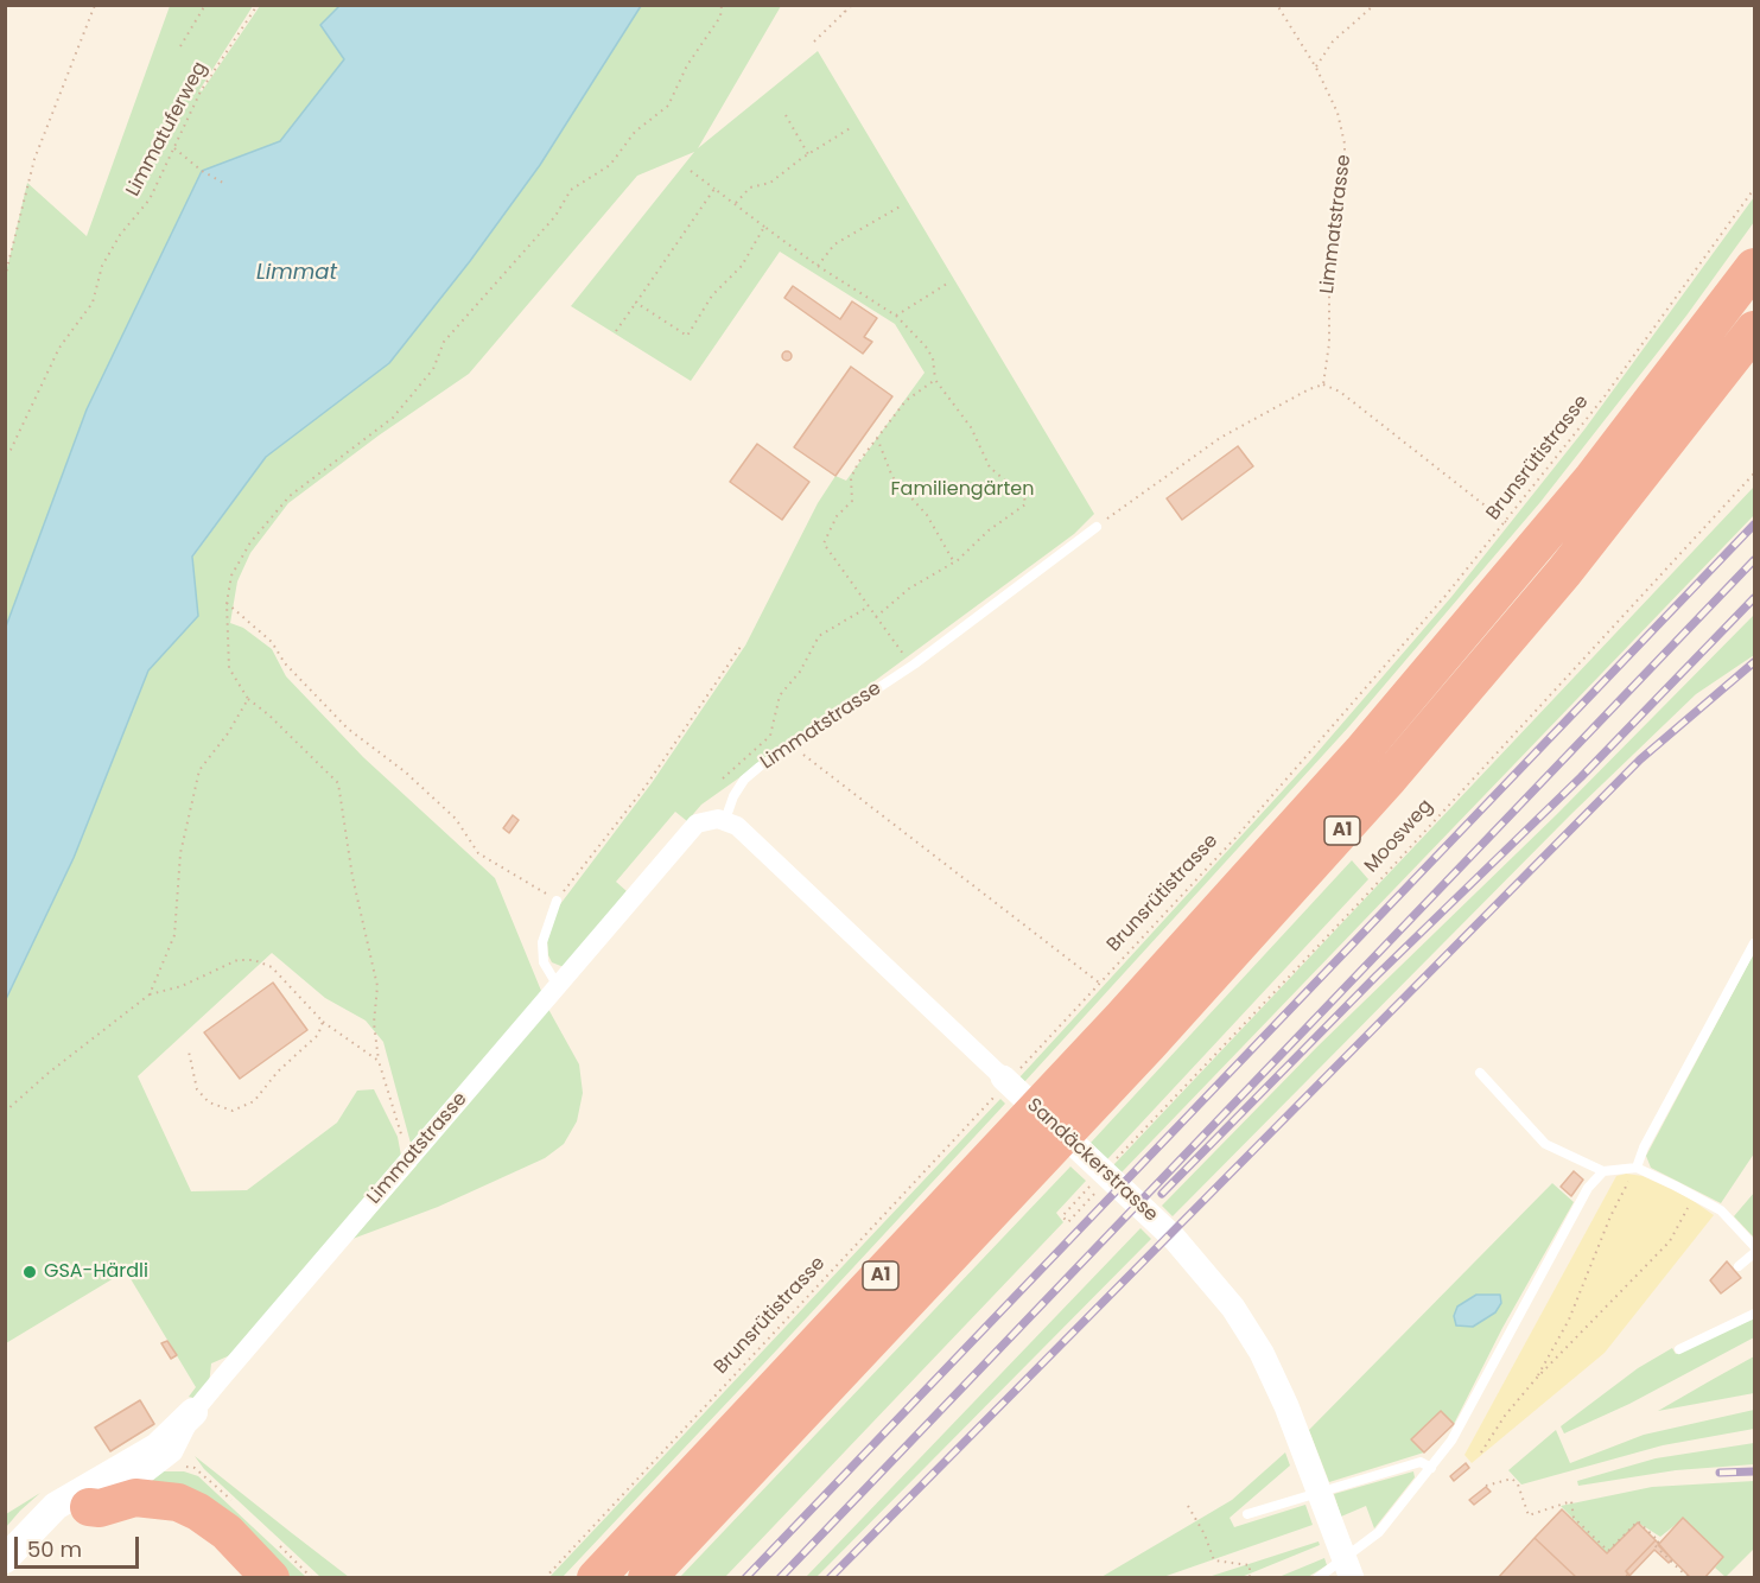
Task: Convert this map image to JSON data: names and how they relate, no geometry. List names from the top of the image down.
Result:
{
  "streets": {
    "highway": ["A1"],
    "street": ["Limmatstrasse", "Sandäckerstrasse"],
    "path": ["Limmatuferweg", "Brunsrütistrasse", "Moosweg"]
  },
  "crossings": [
    ["Limmatstrasse", "Sandäckerstrasse"],
    ["Brunsrütistrasse", "Sandäckerstrasse"]
  ],
  "water": ["Limmat"],
  "parks": ["Familiengärten"],
  "places": ["GSA-Härdli"],
  "scale_bar": "50 m"
}
